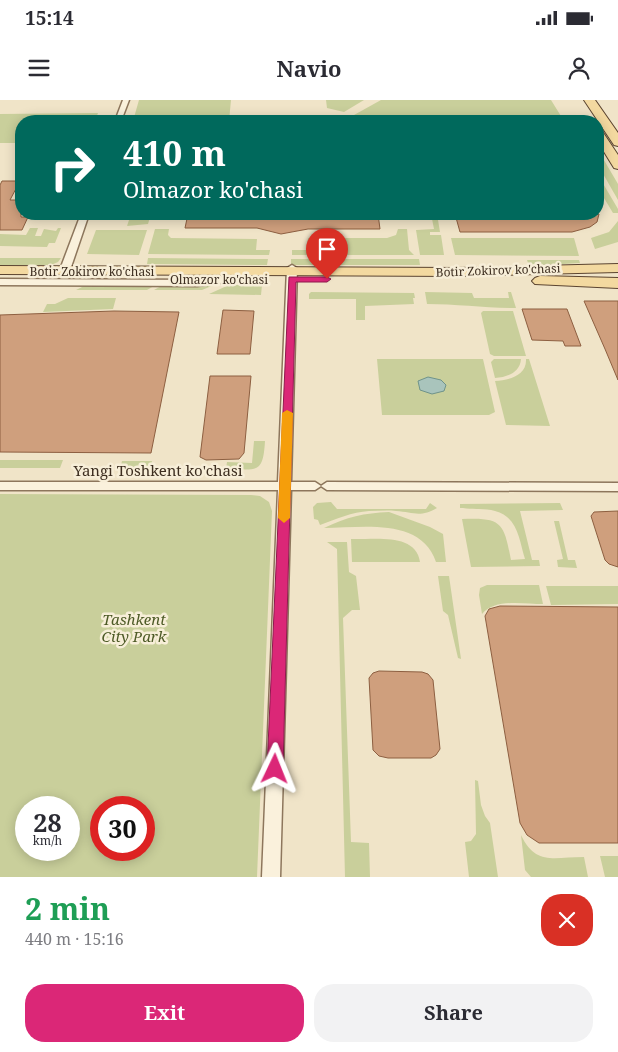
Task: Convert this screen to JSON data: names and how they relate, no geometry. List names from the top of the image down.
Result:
{
  "streets": {
    "main road": ["Botir Zokirov ko'chasi", "Olmazor ko'chasi"],
    "street": ["Yangi Toshkent ko'chasi"]
  },
  "crossings": [
    ["Botir Zokirov ko'chasi", "Olmazor ko'chasi"]
  ],
  "parks": ["Tashkent City Park"],
  "page": {
    "status": "15:14",
    "header": "Navio",
    "turn": ["410 m", "Olmazor ko'chasi"],
    "speed": "28 km/h",
    "limit": "30",
    "heading": ["2 min", "440 m · 15:16"],
    "buttons": ["Exit", "Share"]
  }
}
